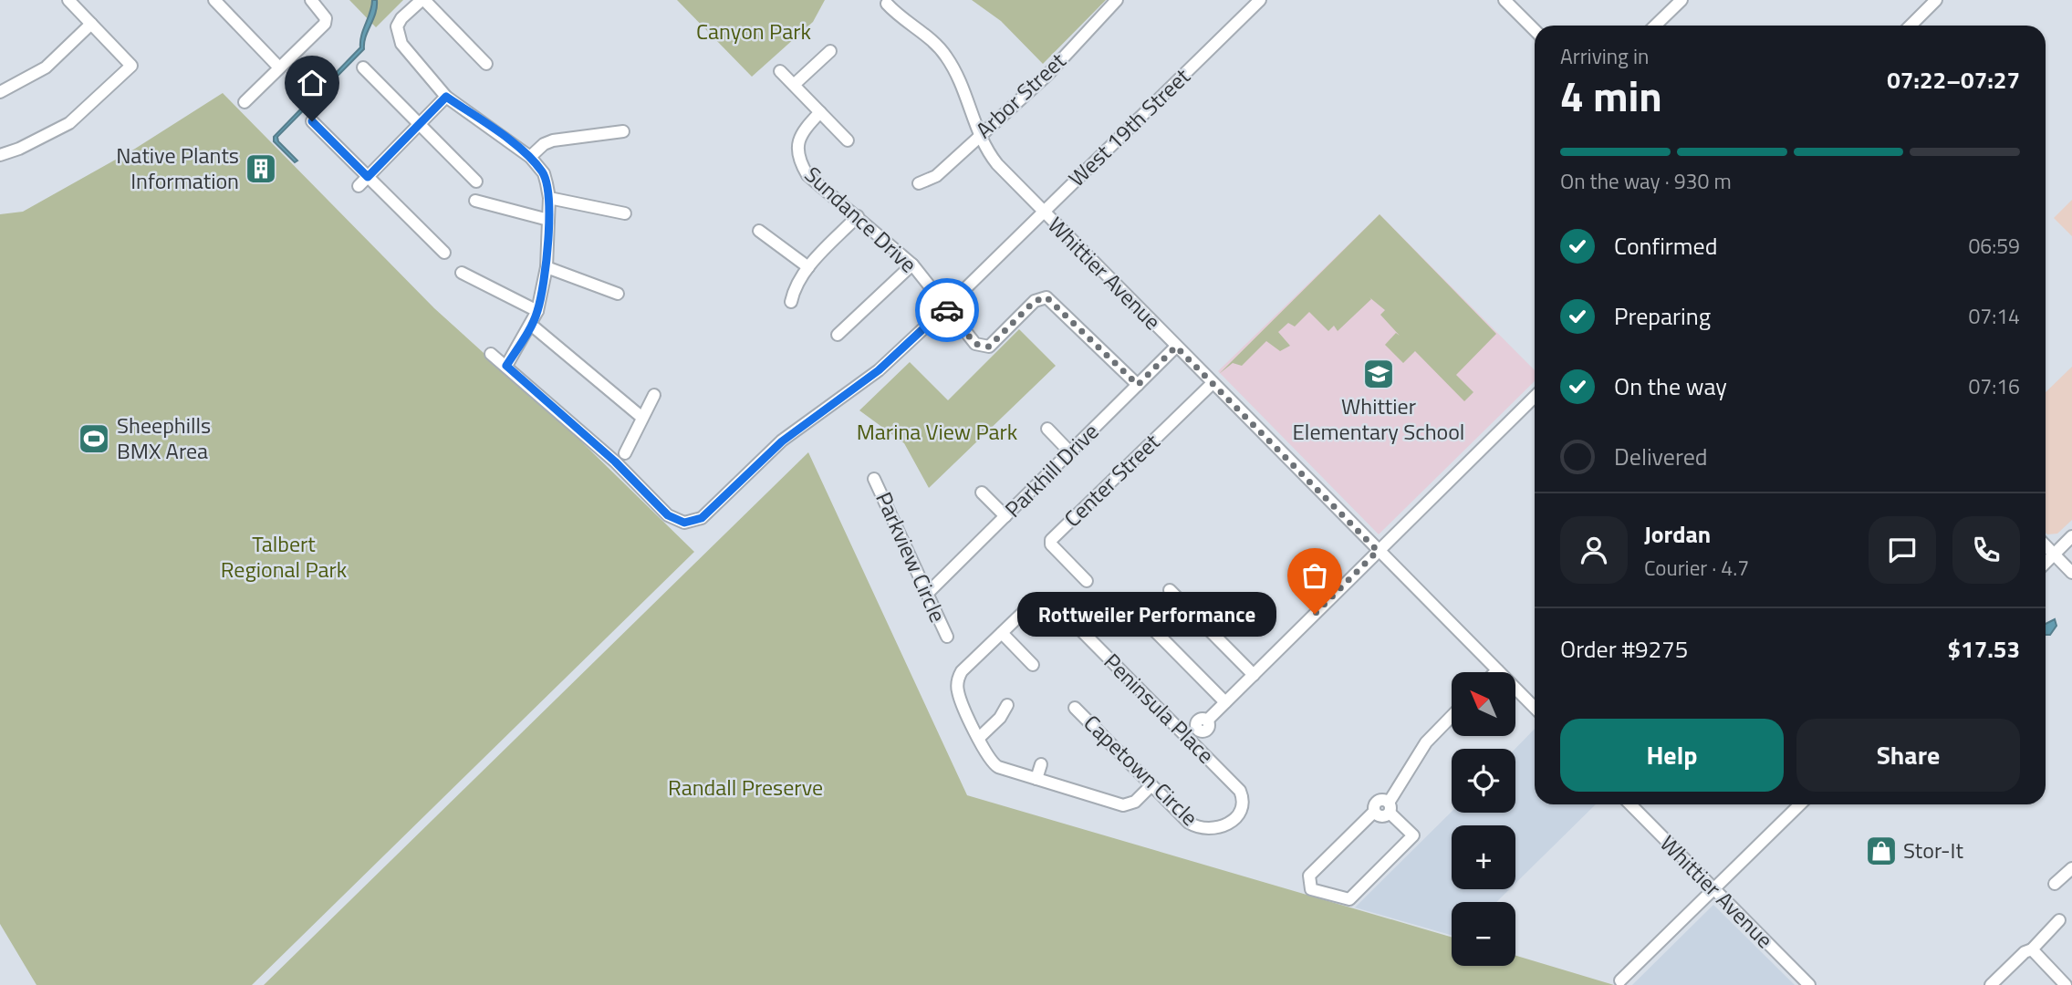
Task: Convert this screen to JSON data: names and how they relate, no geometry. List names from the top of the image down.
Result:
{
  "streets": {
    "street": [
      "Arbor Street",
      "West 19th Street",
      "Sundance Drive",
      "Whittier Avenue",
      "Parkhill Drive",
      "Center Street",
      "Parkview Circle",
      "Peninsula Place",
      "Capetown Circle"
    ]
  },
  "crossings": [
    ["Arbor Street", "Whittier Avenue"],
    ["West 19th Street", "Sundance Drive"],
    ["West 19th Street", "Whittier Avenue"],
    ["Sundance Drive", "Parkhill Drive"],
    ["Whittier Avenue", "Parkhill Drive"],
    ["Whittier Avenue", "Center Street"],
    ["Parkhill Drive", "Parkview Circle"],
    ["Peninsula Place", "Capetown Circle"]
  ],
  "parks": [
    "Canyon Park",
    "Marina View Park",
    "Talbert Regional Park",
    "Randall Preserve"
  ],
  "places": {
    "building": ["Native Plants Information"],
    "school or university": ["Whittier Elementary School"],
    "sports": ["Sheephills BMX Area"],
    "other": ["Rottweiler Performance"],
    "shop": ["Stor-It"]
  },
  "north": "top left",
  "page": {
    "heading": ["4 min", "Arriving in", "07:22–07:27"],
    "panel": [
      "Jordan",
      "Courier · 4.7",
      "Order #9275",
      "$17.53"
    ],
    "bar": "On the way · 930 m",
    "list": [
      ["Confirmed", "06:59"],
      ["Preparing", "07:14"],
      ["On the way", "07:16"],
      "Delivered"
    ],
    "bubble": "Rottweiler Performance",
    "map_buttons": ["+", "−"],
    "buttons": ["Help", "Share"]
  }
}
